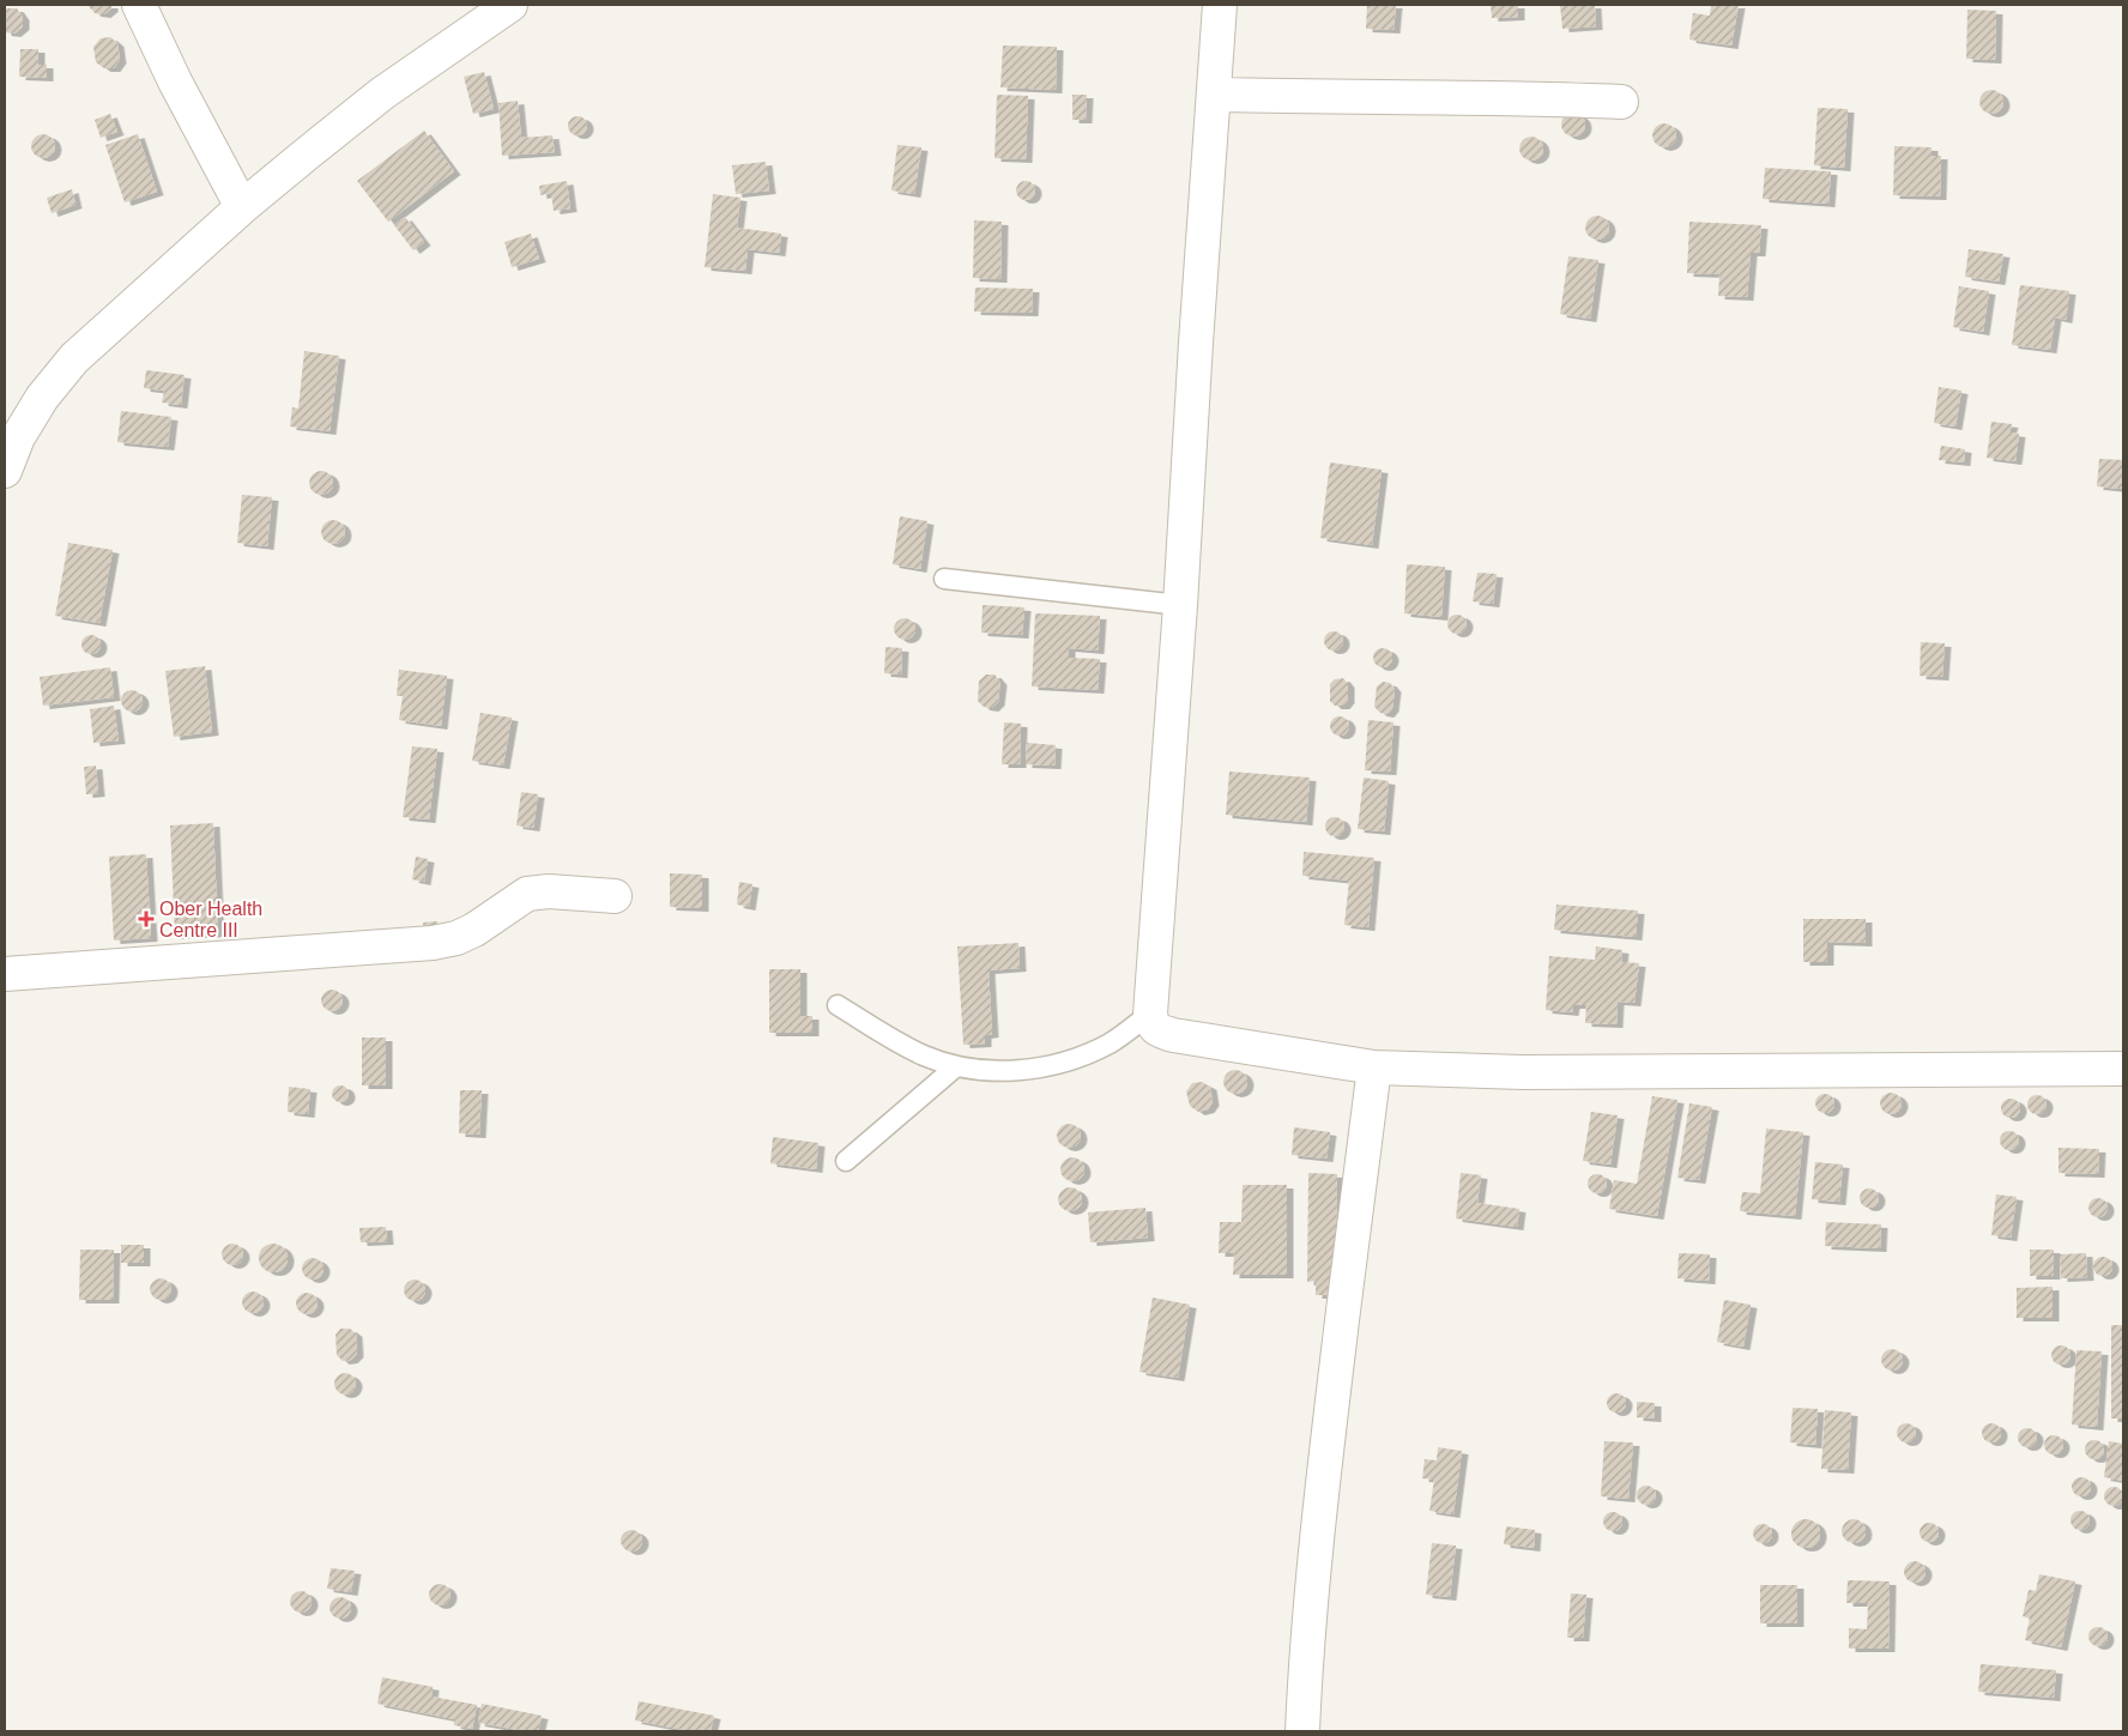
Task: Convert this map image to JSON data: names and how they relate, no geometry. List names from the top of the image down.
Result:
{
  "places": {
    "health": ["Ober Health Centre III"]
  }
}
